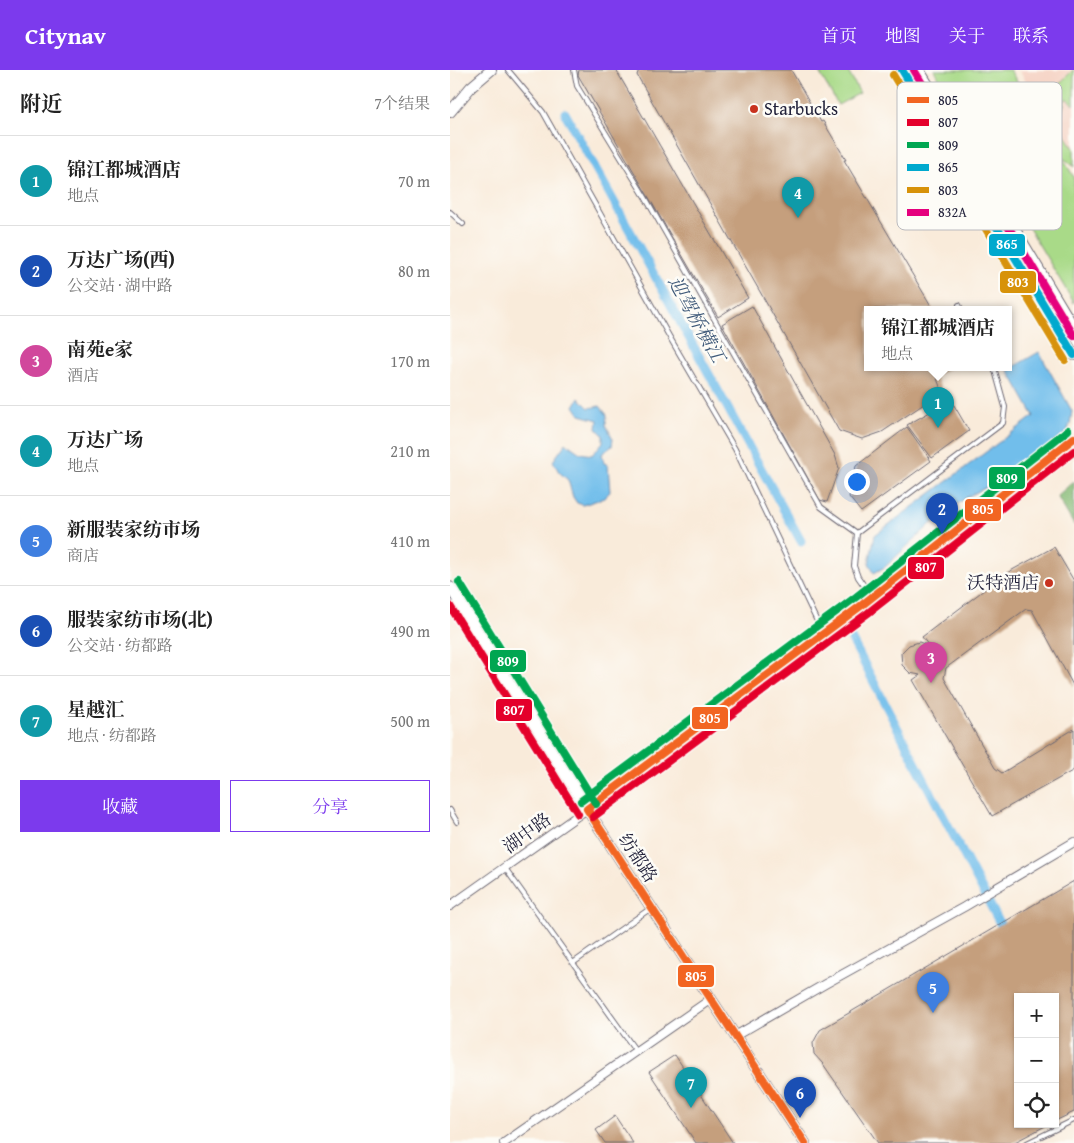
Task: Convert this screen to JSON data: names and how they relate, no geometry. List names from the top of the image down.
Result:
{
  "streets": {
    "street": ["湖中路", "纺都路"]
  },
  "crossings": [
    ["湖中路", "纺都路"]
  ],
  "water": ["迎驾桥横江"],
  "places": ["Starbucks", "沃特酒店"],
  "lines": [
    "transit line 865",
    "transit line 832A",
    "transit line 803",
    "transit line 809",
    "transit line 805",
    "transit line 807"
  ],
  "legend": [
    "805",
    "807",
    "809",
    "865",
    "803",
    "832A"
  ],
  "page": {
    "header": "Citynav",
    "nav": [
      "首页",
      "地图",
      "关于",
      "联系"
    ],
    "heading": ["附近", "7个结果"],
    "list": [
      {
        "mark": "1",
        "name": "锦江都城酒店",
        "note": "地点",
        "value": "70 m"
      },
      {
        "mark": "2",
        "name": "万达广场(西)",
        "note": "公交站 · 湖中路",
        "value": "80 m"
      },
      {
        "mark": "3",
        "name": "南苑e家",
        "note": "酒店",
        "value": "170 m"
      },
      {
        "mark": "4",
        "name": "万达广场",
        "note": "地点",
        "value": "210 m"
      },
      {
        "mark": "5",
        "name": "新服装家纺市场",
        "note": "商店",
        "value": "410 m"
      },
      {
        "mark": "6",
        "name": "服装家纺市场(北)",
        "note": "公交站 · 纺都路",
        "value": "490 m"
      },
      {
        "mark": "7",
        "name": "星越汇",
        "note": "地点 · 纺都路",
        "value": "500 m"
      }
    ],
    "pins": [
      "4",
      "1",
      "2",
      "3",
      "5",
      "7",
      "6"
    ],
    "popup": ["锦江都城酒店", "地点"],
    "buttons": ["收藏", "分享"],
    "map_buttons": ["+", "−"]
  }
}
